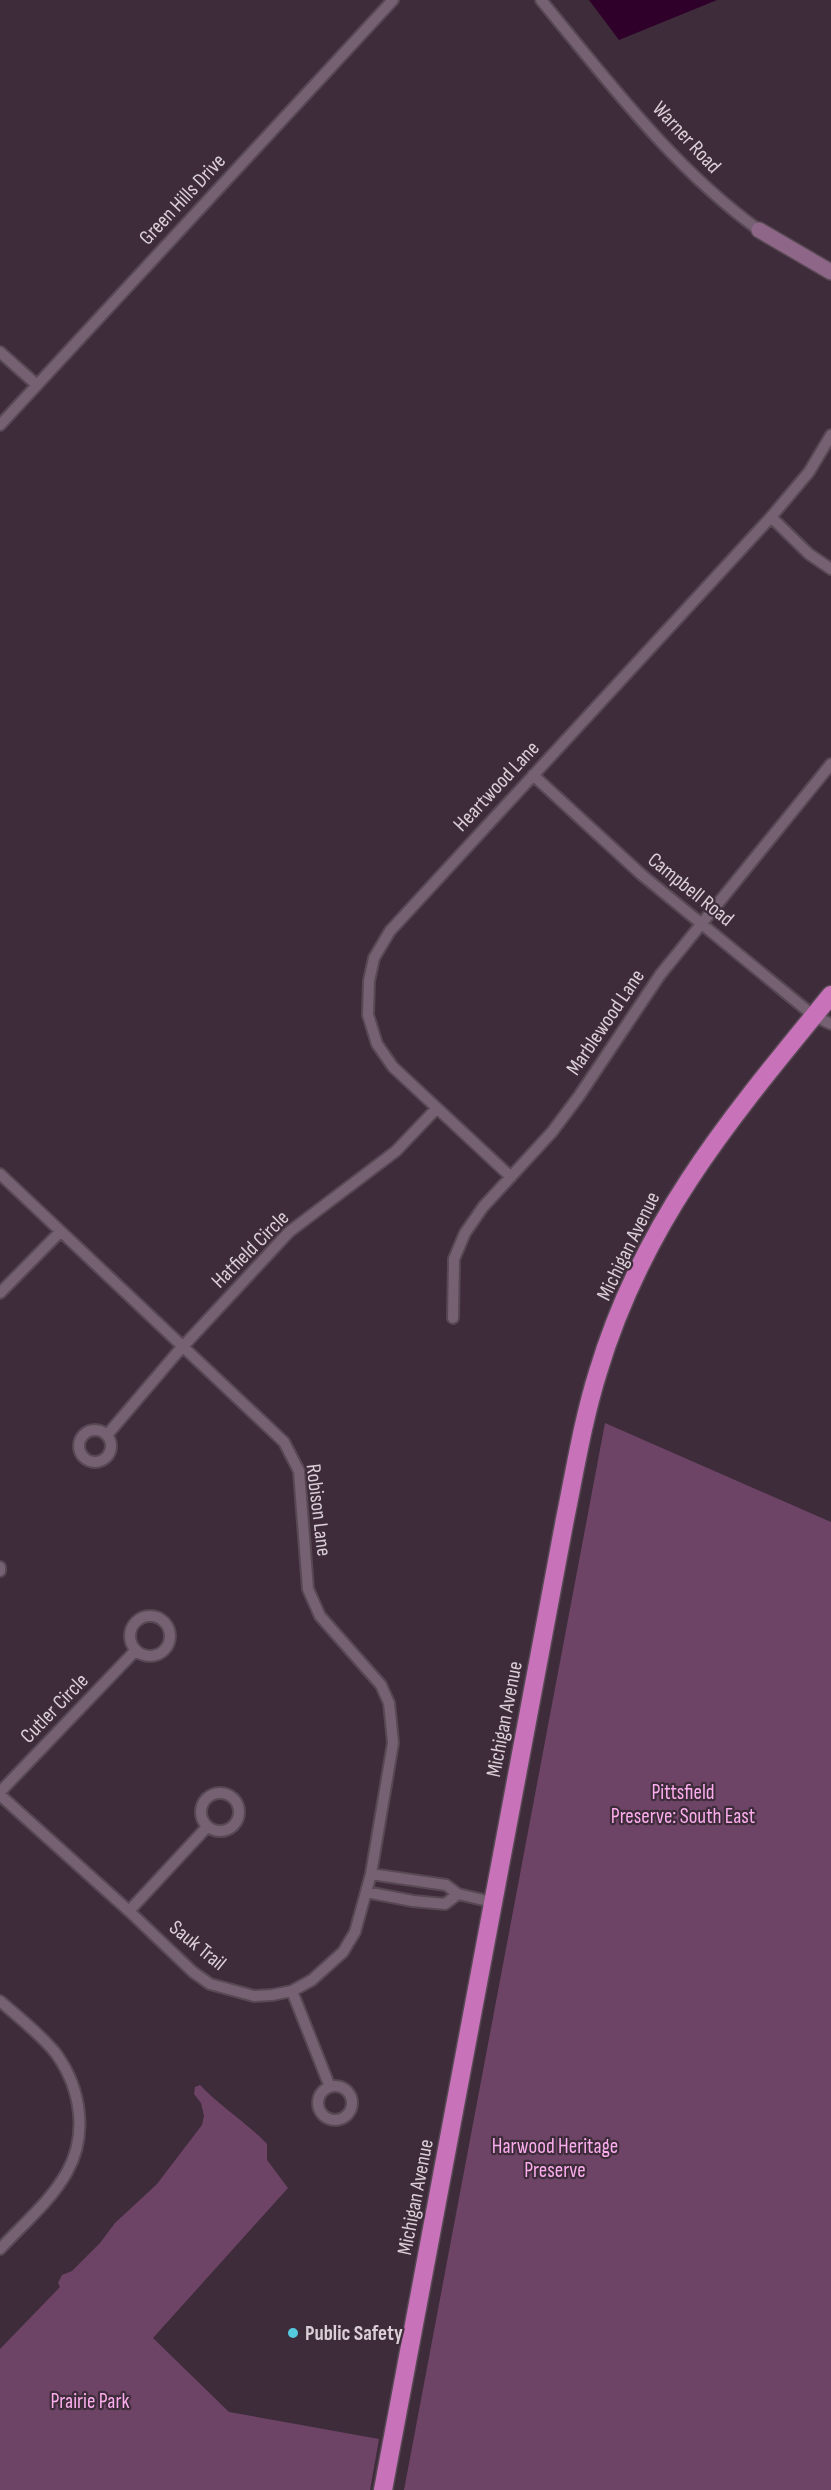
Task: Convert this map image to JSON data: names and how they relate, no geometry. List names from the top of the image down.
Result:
{
  "streets": {
    "highway": ["Michigan Avenue"],
    "street": [
      "Warner Road",
      "Green Hills Drive",
      "Heartwood Lane",
      "Campbell Road",
      "Marblewood Lane",
      "Hatfield Circle",
      "Robison Lane",
      "Cutler Circle",
      "Sauk Trail"
    ]
  },
  "crossings": [
    ["Heartwood Lane", "Campbell Road"],
    ["Heartwood Lane", "Marblewood Lane"],
    ["Heartwood Lane", "Hatfield Circle"],
    ["Campbell Road", "Marblewood Lane"],
    ["Campbell Road", "Michigan Avenue"],
    ["Hatfield Circle", "Robison Lane"],
    ["Robison Lane", "Sauk Trail"],
    ["Cutler Circle", "Sauk Trail"]
  ],
  "parks": ["Pittsfield Preserve: South East", "Harwood Heritage Preserve", "Prairie Park"],
  "places": ["Public Safety"]
}
